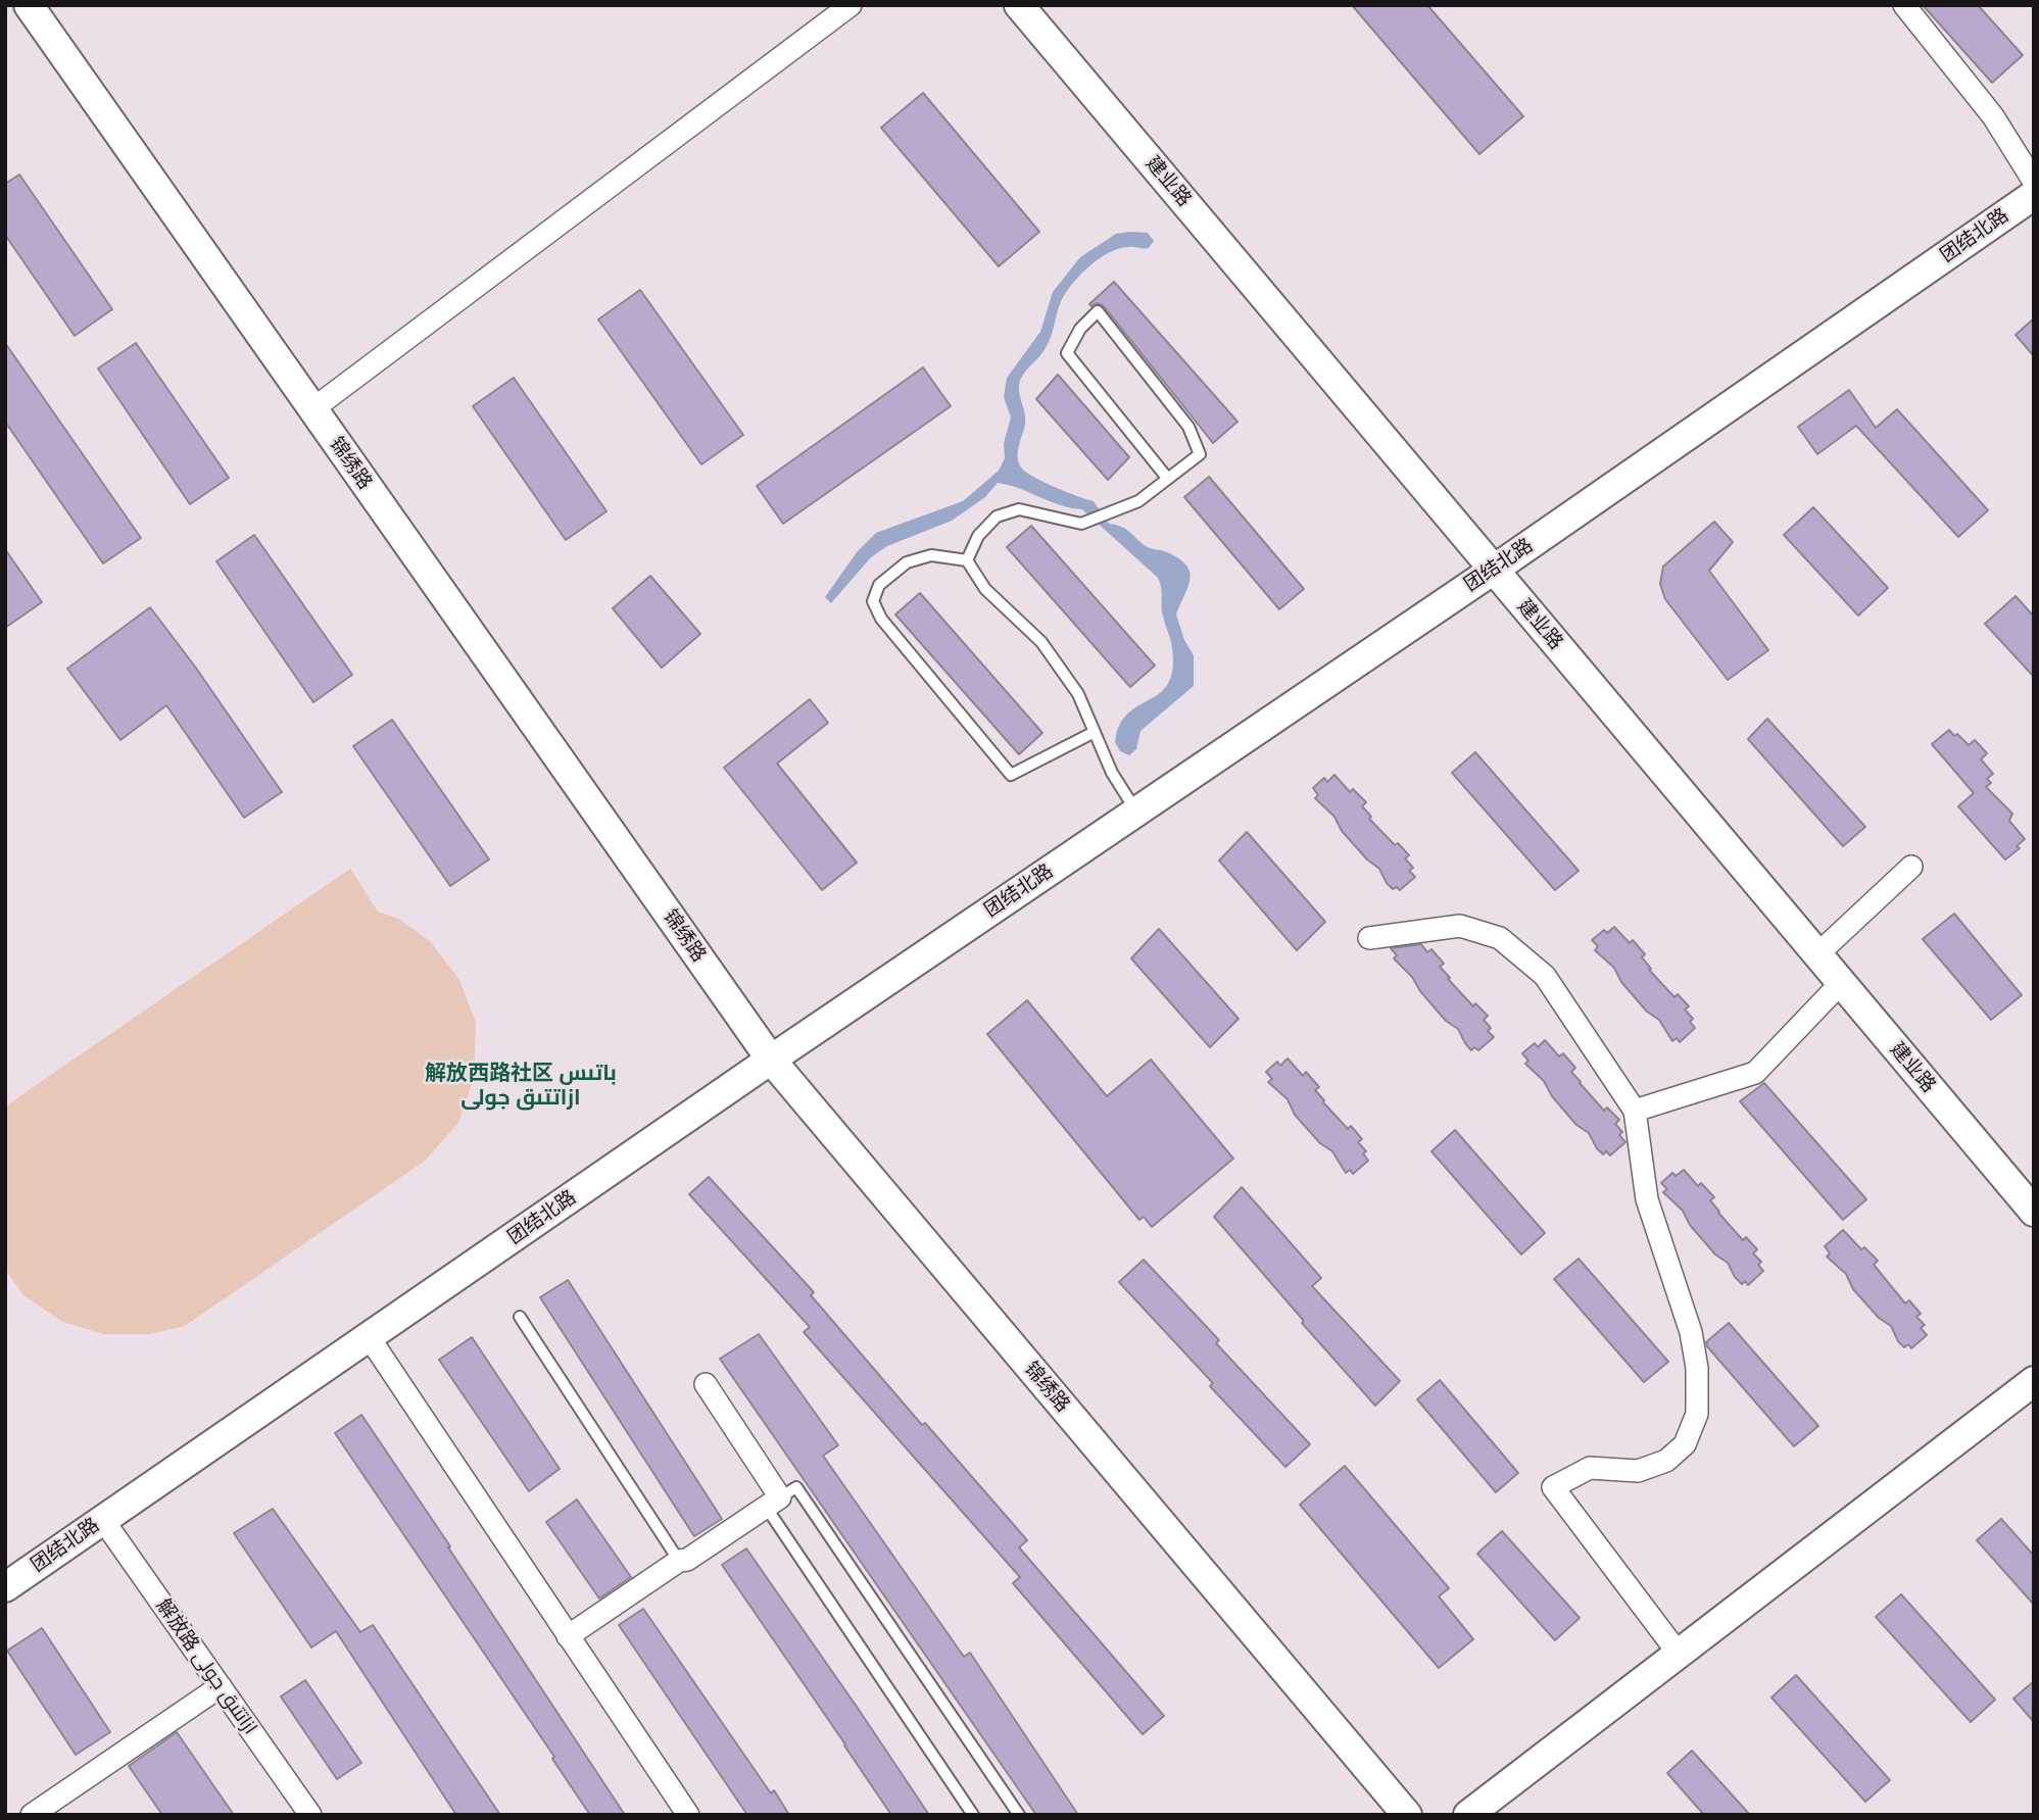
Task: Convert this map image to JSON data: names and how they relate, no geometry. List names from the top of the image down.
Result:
{
  "streets": {
    "street": [
      "建业路",
      "团结北路",
      "锦绣路",
      "解放路 ازاتتىق جولى"
    ]
  },
  "crossings": [
    ["建业路", "团结北路"],
    ["团结北路", "锦绣路"],
    ["团结北路", "解放路 ازاتتىق جولى"]
  ],
  "districts": ["解放西路社区 باتىس ازاتتىق جولى"]
}
